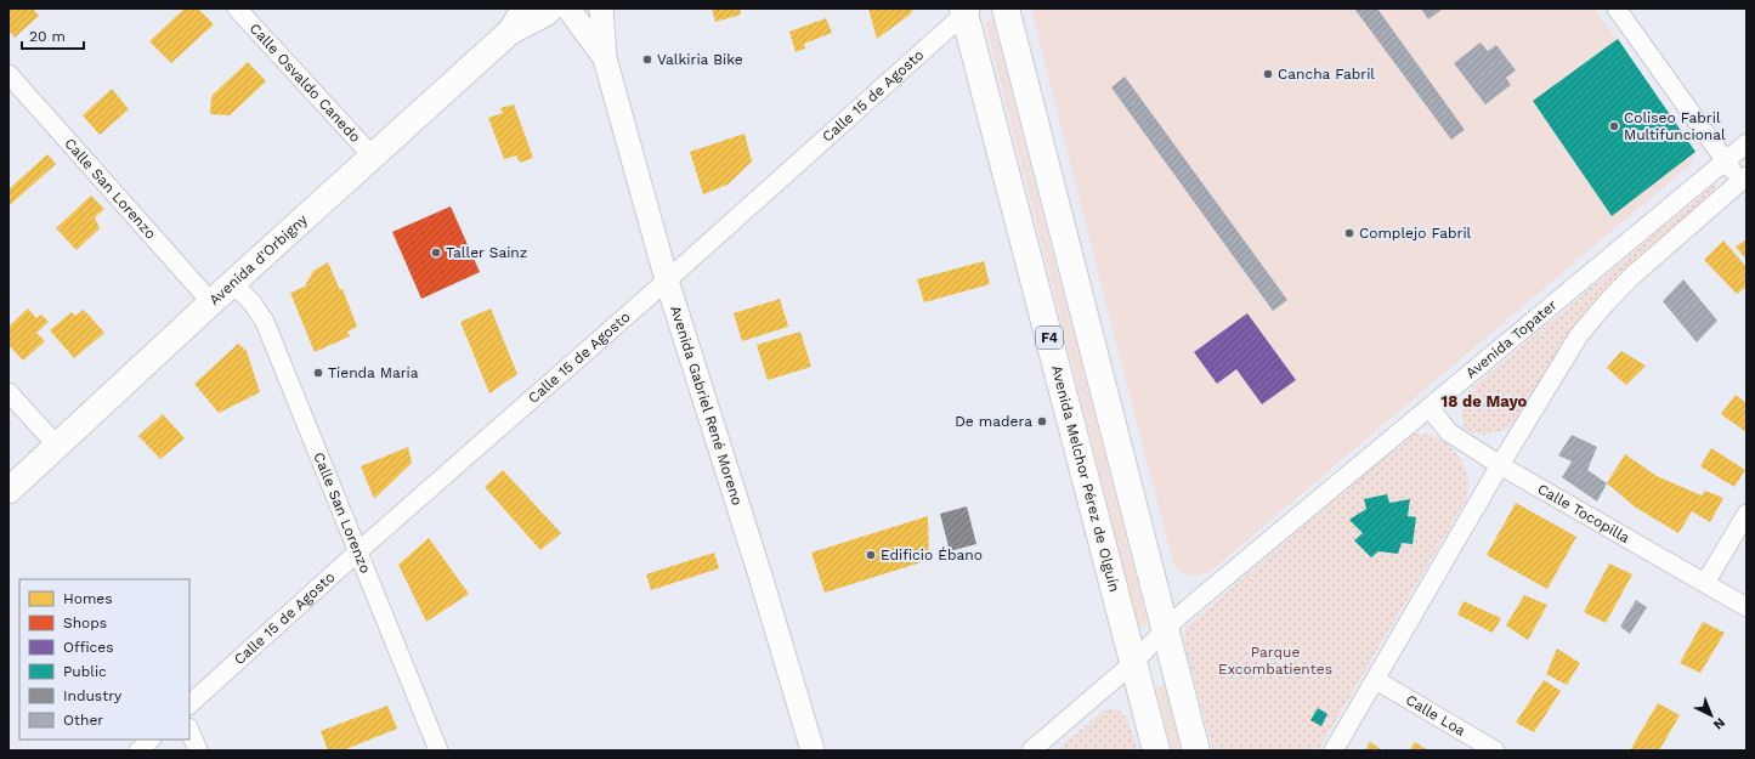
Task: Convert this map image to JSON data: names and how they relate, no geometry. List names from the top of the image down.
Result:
{
  "streets": {
    "highway": ["F4", "Avenida Melchor Pérez de Olguín"],
    "main road": ["Avenida d'Orbigny"],
    "street": [
      "Calle Osvaldo Canedo",
      "Calle 15 de Agosto",
      "Calle San Lorenzo",
      "Avenida Topater",
      "Avenida Gabriel René Moreno",
      "Calle Tocopilla",
      "Calle Loa"
    ]
  },
  "crossings": [
    ["Calle Osvaldo Canedo", "Avenida d'Orbigny"],
    ["Calle 15 de Agosto", "Calle San Lorenzo"],
    ["Calle 15 de Agosto", "Avenida Gabriel René Moreno"],
    ["Calle 15 de Agosto", "Avenida Melchor Pérez de Olguín"],
    ["Calle San Lorenzo", "Avenida d'Orbigny"],
    ["Avenida Topater", "Avenida Melchor Pérez de Olguín"],
    ["Avenida Topater", "Calle Tocopilla"]
  ],
  "districts": ["18 de Mayo"],
  "parks": ["Parque Excombatientes"],
  "places": [
    "Valkiria Bike",
    "Cancha Fabril",
    "Coliseo Fabril Multifuncional",
    "Complejo Fabril",
    "Taller Sainz",
    "Tienda Maria",
    "De madera",
    "Edificio Ébano"
  ],
  "legend": [
    "Homes",
    "Shops",
    "Offices",
    "Public",
    "Industry",
    "Other"
  ],
  "scale_bar": "20 m",
  "north": "bottom right"
}
